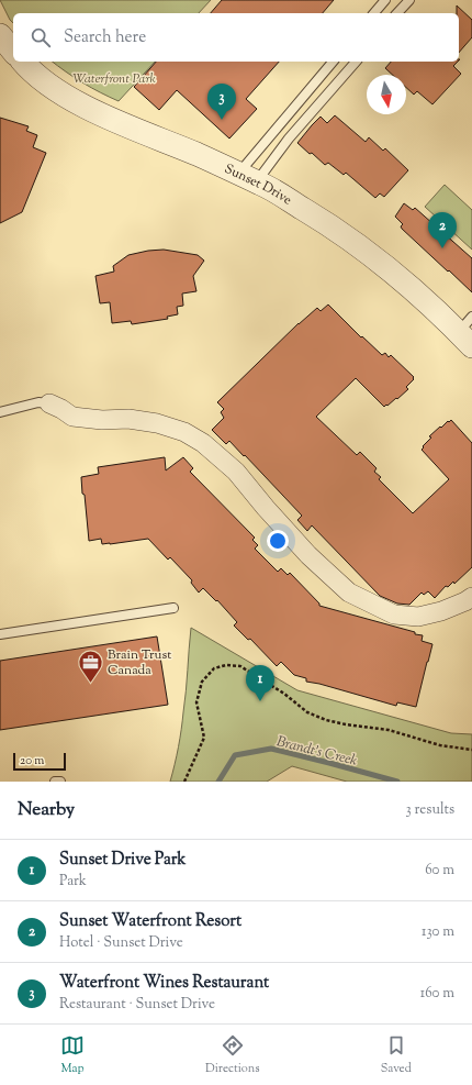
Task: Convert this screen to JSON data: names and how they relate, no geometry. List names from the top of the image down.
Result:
{
  "streets": {
    "street": ["Sunset Drive"]
  },
  "water": ["Brandt's Creek"],
  "parks": ["Waterfront Park"],
  "places": {
    "office": ["Brain Trust Canada"]
  },
  "scale_bar": "20 m",
  "north": "bottom",
  "page": {
    "search": "Search here",
    "pins": ["3", "2", "1"],
    "scale": "20 m",
    "heading": ["Nearby", "3 results"],
    "list": [
      {
        "mark": "1",
        "name": "Sunset Drive Park",
        "note": "Park",
        "value": "60 m"
      },
      {
        "mark": "2",
        "name": "Sunset Waterfront Resort",
        "note": "Hotel · Sunset Drive",
        "value": "130 m"
      },
      {
        "mark": "3",
        "name": "Waterfront Wines Restaurant",
        "note": "Restaurant · Sunset Drive",
        "value": "160 m"
      }
    ],
    "nav": ["Map", "Directions", "Saved"]
  }
}
